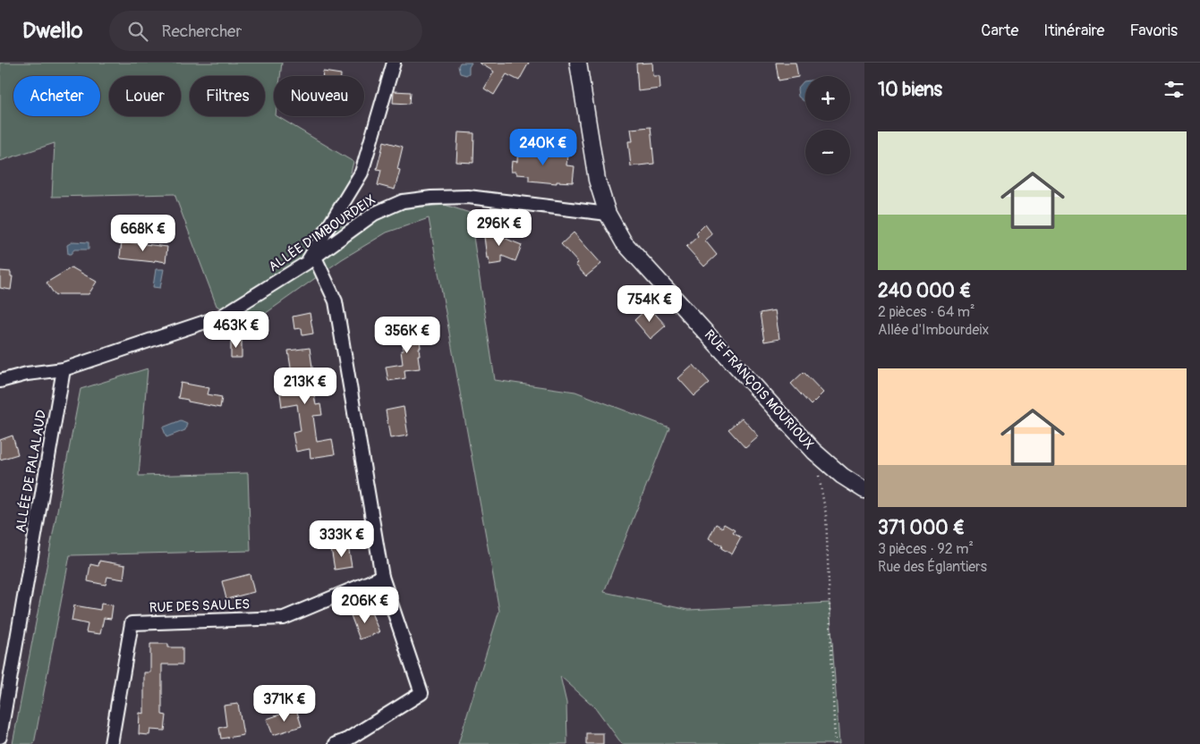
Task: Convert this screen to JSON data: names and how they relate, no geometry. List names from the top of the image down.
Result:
{
  "streets": {
    "street": [
      "ALLÉE D'IMBOURDEIX",
      "RUE FRANÇOIS MOURIOUX",
      "ALLÉE DE PALALAUD",
      "RUE DES SAULES"
    ]
  },
  "crossings": [
    ["ALLÉE D'IMBOURDEIX", "RUE FRANÇOIS MOURIOUX"],
    ["ALLÉE D'IMBOURDEIX", "ALLÉE DE PALALAUD"]
  ],
  "page": {
    "header": "Dwello",
    "search": "Rechercher",
    "nav": ["Carte", "Itinéraire", "Favoris"],
    "heading": "10 biens",
    "map_buttons": ["+", "−"],
    "chip": [
      "Acheter",
      "Louer",
      "Filtres",
      "Nouveau"
    ],
    "list": [
      {
        "name": "240 000 €",
        "note": "2 pièces · 64 m² · Allée d'Imbourdeix"
      },
      {
        "name": "371 000 €",
        "note": "3 pièces · 92 m² · Rue des Églantiers"
      }
    ],
    "price": [
      "240K €",
      "296K €",
      "668K €",
      "754K €",
      "463K €",
      "356K €",
      "213K €",
      "333K €",
      "206K €",
      "371K €"
    ]
  }
}
